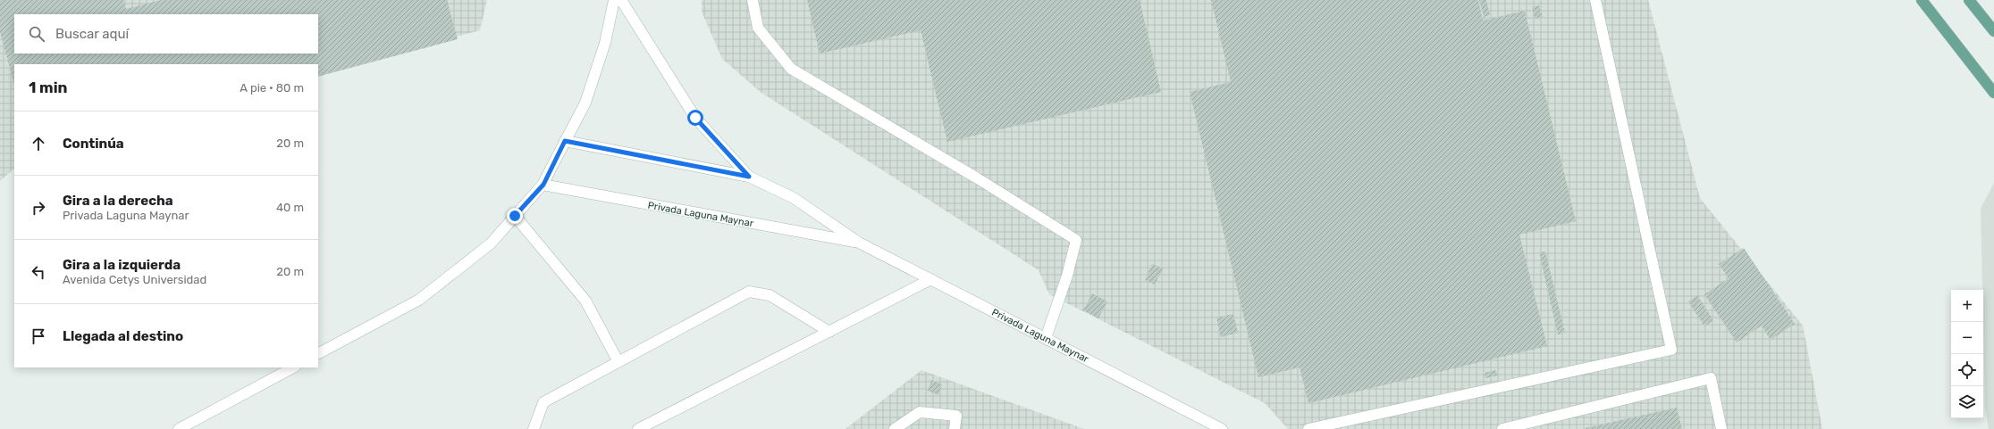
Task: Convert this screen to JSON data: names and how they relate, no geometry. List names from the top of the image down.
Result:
{
  "streets": {
    "main road": ["Privada Laguna Maynar"]
  },
  "page": {
    "search": "Buscar aquí",
    "heading": ["1 min", "A pie · 80 m"],
    "list": [
      ["Continúa", "20 m"],
      ["Gira a la derecha", "Privada Laguna Maynar", "40 m"],
      ["Gira a la izquierda", "Avenida Cetys Universidad", "20 m"],
      "Llegada al destino"
    ],
    "map_buttons": ["+", "−"]
  }
}
